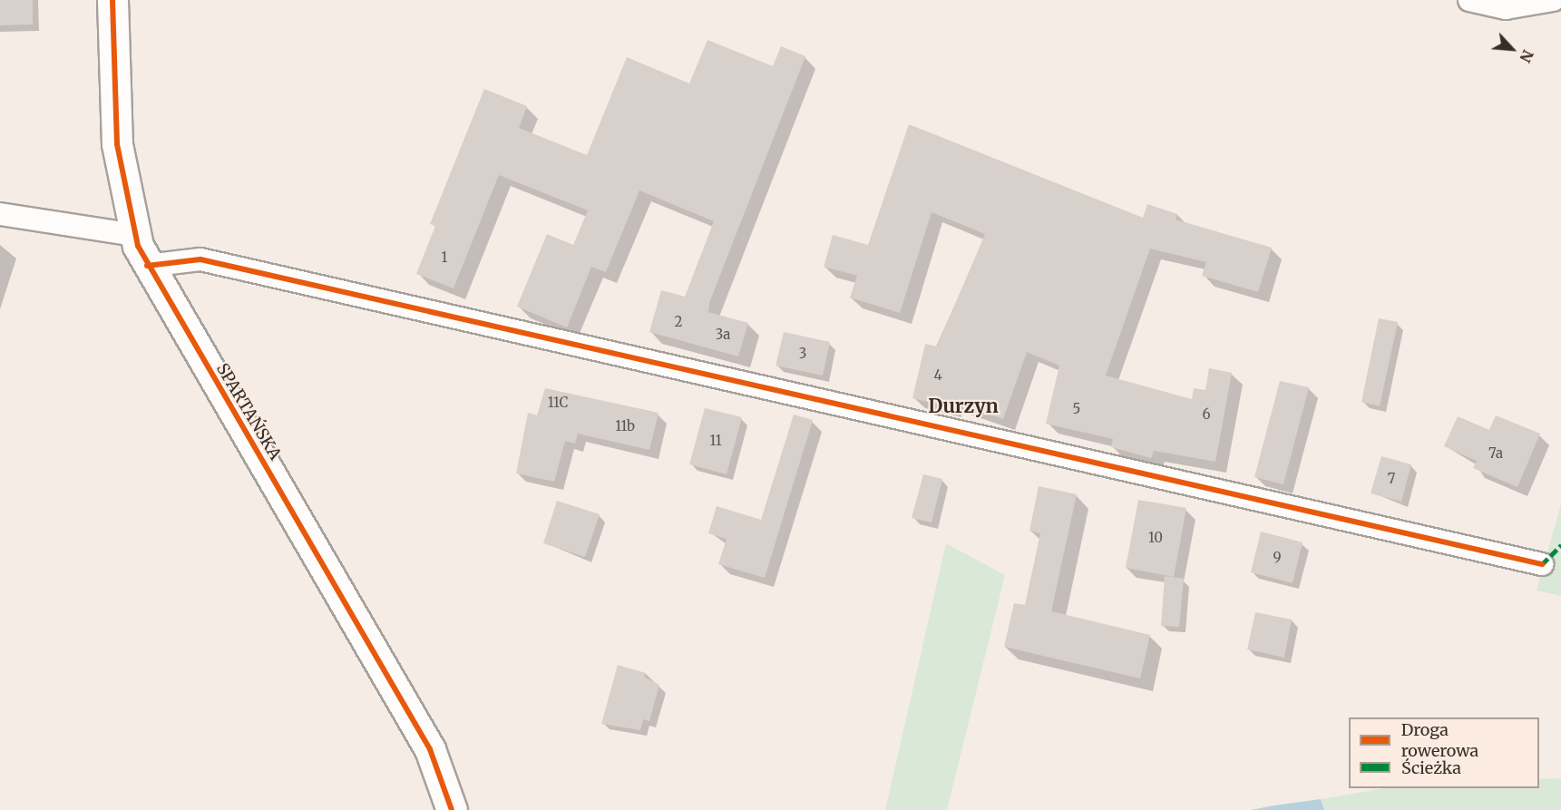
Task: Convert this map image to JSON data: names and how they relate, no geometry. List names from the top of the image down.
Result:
{
  "streets": {
    "street": ["SPARTAŃSKA"]
  },
  "districts": ["Durzyn"],
  "house_numbers": [
    "1",
    "2",
    "3a",
    "3",
    "4",
    "11C",
    "5",
    "6",
    "11b",
    "11",
    "7a",
    "7",
    "10",
    "9"
  ],
  "legend": ["Droga rowerowa", "Ścieżka"],
  "north": "bottom right"
}
